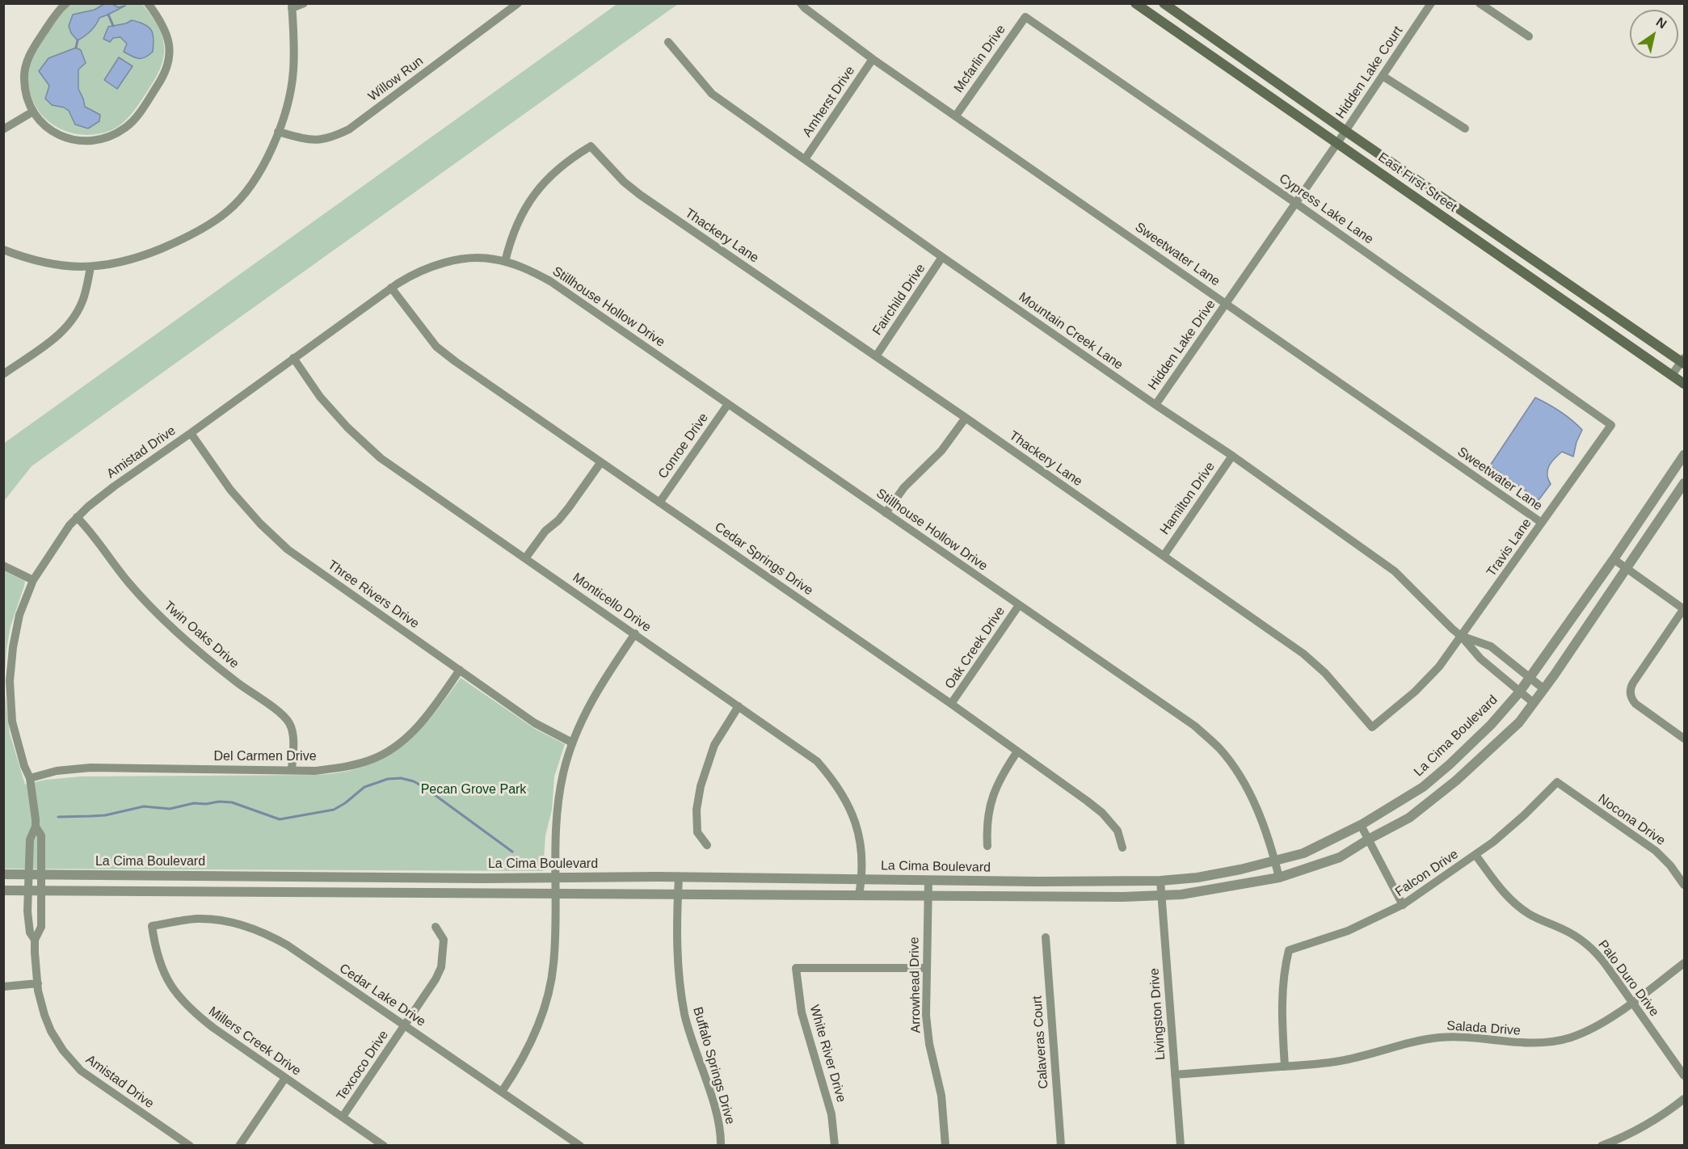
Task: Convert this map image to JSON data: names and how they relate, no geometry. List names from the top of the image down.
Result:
{
  "streets": {
    "main road": ["East First Street"],
    "street": [
      "Mcfarlin Drive",
      "Hidden Lake Court",
      "Willow Run",
      "Amherst Drive",
      "Cypress Lake Lane",
      "Thackery Lane",
      "Sweetwater Lane",
      "Fairchild Drive",
      "Stillhouse Hollow Drive",
      "Mountain Creek Lane",
      "Hidden Lake Drive",
      "Conroe Drive",
      "Amistad Drive",
      "Hamilton Drive",
      "Travis Lane",
      "Cedar Springs Drive",
      "Three Rivers Drive",
      "Monticello Drive",
      "Twin Oaks Drive",
      "Oak Creek Drive",
      "La Cima Boulevard",
      "Del Carmen Drive",
      "Nocona Drive",
      "Falcon Drive",
      "Palo Duro Drive",
      "Arrowhead Drive",
      "Cedar Lake Drive",
      "Livingston Drive",
      "Salada Drive",
      "Millers Creek Drive",
      "Calaveras Court",
      "White River Drive",
      "Texcoco Drive",
      "Buffalo Springs Drive"
    ]
  },
  "crossings": [
    ["Mcfarlin Drive", "Cypress Lake Lane"],
    ["Mcfarlin Drive", "Sweetwater Lane"],
    ["Hidden Lake Court", "East First Street"],
    ["Hidden Lake Court", "Hidden Lake Drive"],
    ["Amherst Drive", "Sweetwater Lane"],
    ["Amherst Drive", "Mountain Creek Lane"],
    ["East First Street", "Hidden Lake Drive"],
    ["Cypress Lake Lane", "Hidden Lake Drive"],
    ["Cypress Lake Lane", "Travis Lane"],
    ["Thackery Lane", "Fairchild Drive"],
    ["Thackery Lane", "Stillhouse Hollow Drive"],
    ["Thackery Lane", "Mountain Creek Lane"],
    ["Thackery Lane", "Amistad Drive"],
    ["Thackery Lane", "Hamilton Drive"],
    ["Thackery Lane", "Travis Lane"],
    ["Sweetwater Lane", "Hidden Lake Drive"],
    ["Sweetwater Lane", "Travis Lane"],
    ["Fairchild Drive", "Mountain Creek Lane"],
    ["Stillhouse Hollow Drive", "Conroe Drive"],
    ["Stillhouse Hollow Drive", "Amistad Drive"],
    ["Stillhouse Hollow Drive", "Oak Creek Drive"],
    ["Stillhouse Hollow Drive", "La Cima Boulevard"],
    ["Mountain Creek Lane", "Hidden Lake Drive"],
    ["Mountain Creek Lane", "Hamilton Drive"],
    ["Mountain Creek Lane", "Travis Lane"],
    ["Mountain Creek Lane", "La Cima Boulevard"],
    ["Conroe Drive", "Cedar Springs Drive"],
    ["Amistad Drive", "Cedar Springs Drive"],
    ["Amistad Drive", "Three Rivers Drive"],
    ["Amistad Drive", "Monticello Drive"],
    ["Amistad Drive", "Twin Oaks Drive"],
    ["Amistad Drive", "La Cima Boulevard"],
    ["Amistad Drive", "Del Carmen Drive"],
    ["Cedar Springs Drive", "Oak Creek Drive"],
    ["Three Rivers Drive", "Del Carmen Drive"],
    ["Monticello Drive", "La Cima Boulevard"],
    ["Twin Oaks Drive", "Del Carmen Drive"],
    ["La Cima Boulevard", "Arrowhead Drive"],
    ["La Cima Boulevard", "Livingston Drive"],
    ["La Cima Boulevard", "Buffalo Springs Drive"],
    ["Nocona Drive", "Falcon Drive"],
    ["Falcon Drive", "Palo Duro Drive"],
    ["Falcon Drive", "Salada Drive"],
    ["Palo Duro Drive", "Salada Drive"],
    ["Arrowhead Drive", "White River Drive"],
    ["Cedar Lake Drive", "Millers Creek Drive"],
    ["Cedar Lake Drive", "Texcoco Drive"],
    ["Livingston Drive", "Salada Drive"],
    ["Millers Creek Drive", "Texcoco Drive"]
  ],
  "parks": ["Pecan Grove Park"],
  "north": "top right"
}
